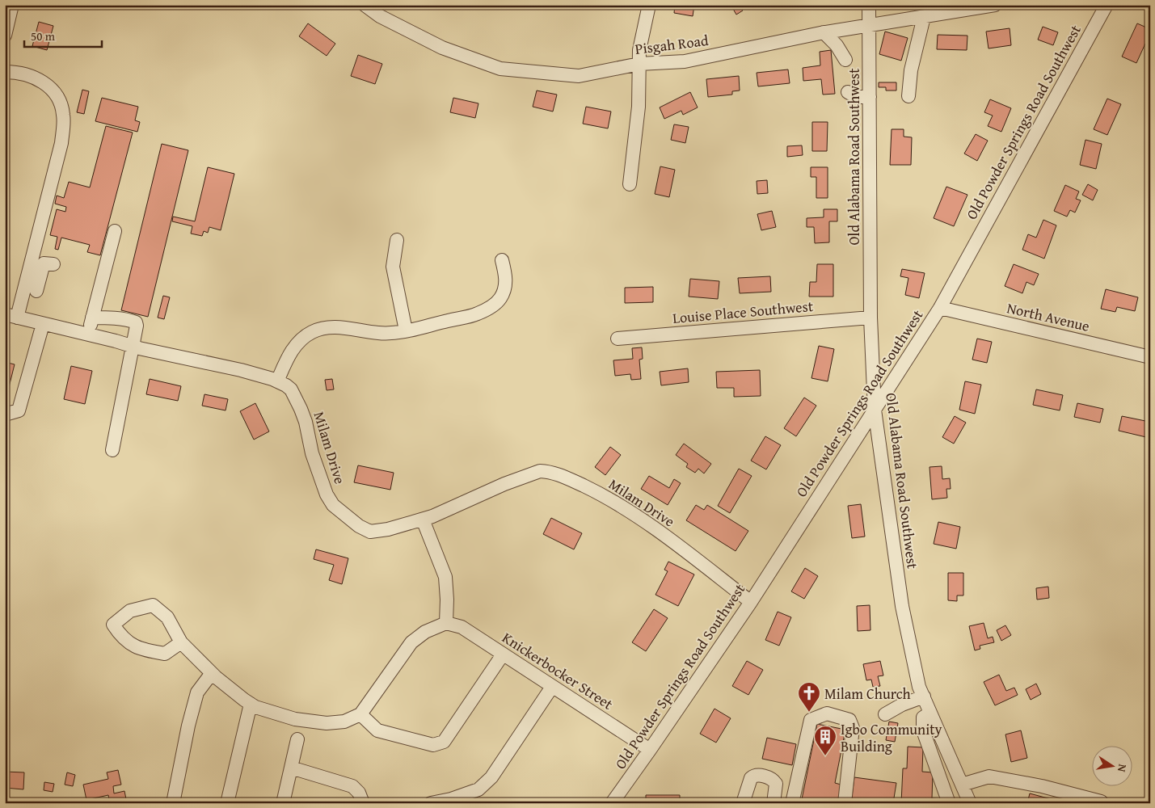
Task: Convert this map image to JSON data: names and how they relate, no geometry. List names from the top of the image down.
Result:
{
  "streets": {
    "street": [
      "Pisgah Road",
      "Old Powder Springs Road Southwest",
      "Old Alabama Road Southwest",
      "Louise Place Southwest",
      "North Avenue",
      "Milam Drive",
      "Knickerbocker Street"
    ]
  },
  "crossings": [
    ["Pisgah Road", "Old Alabama Road Southwest"],
    ["Old Powder Springs Road Southwest", "Old Alabama Road Southwest"],
    ["Old Powder Springs Road Southwest", "North Avenue"],
    ["Old Powder Springs Road Southwest", "Milam Drive"],
    ["Old Powder Springs Road Southwest", "Knickerbocker Street"],
    ["Old Alabama Road Southwest", "Louise Place Southwest"]
  ],
  "places": {
    "church": ["Milam Church"],
    "building": ["Igbo Community Building"]
  },
  "scale_bar": "50 m",
  "north": "right"
}
